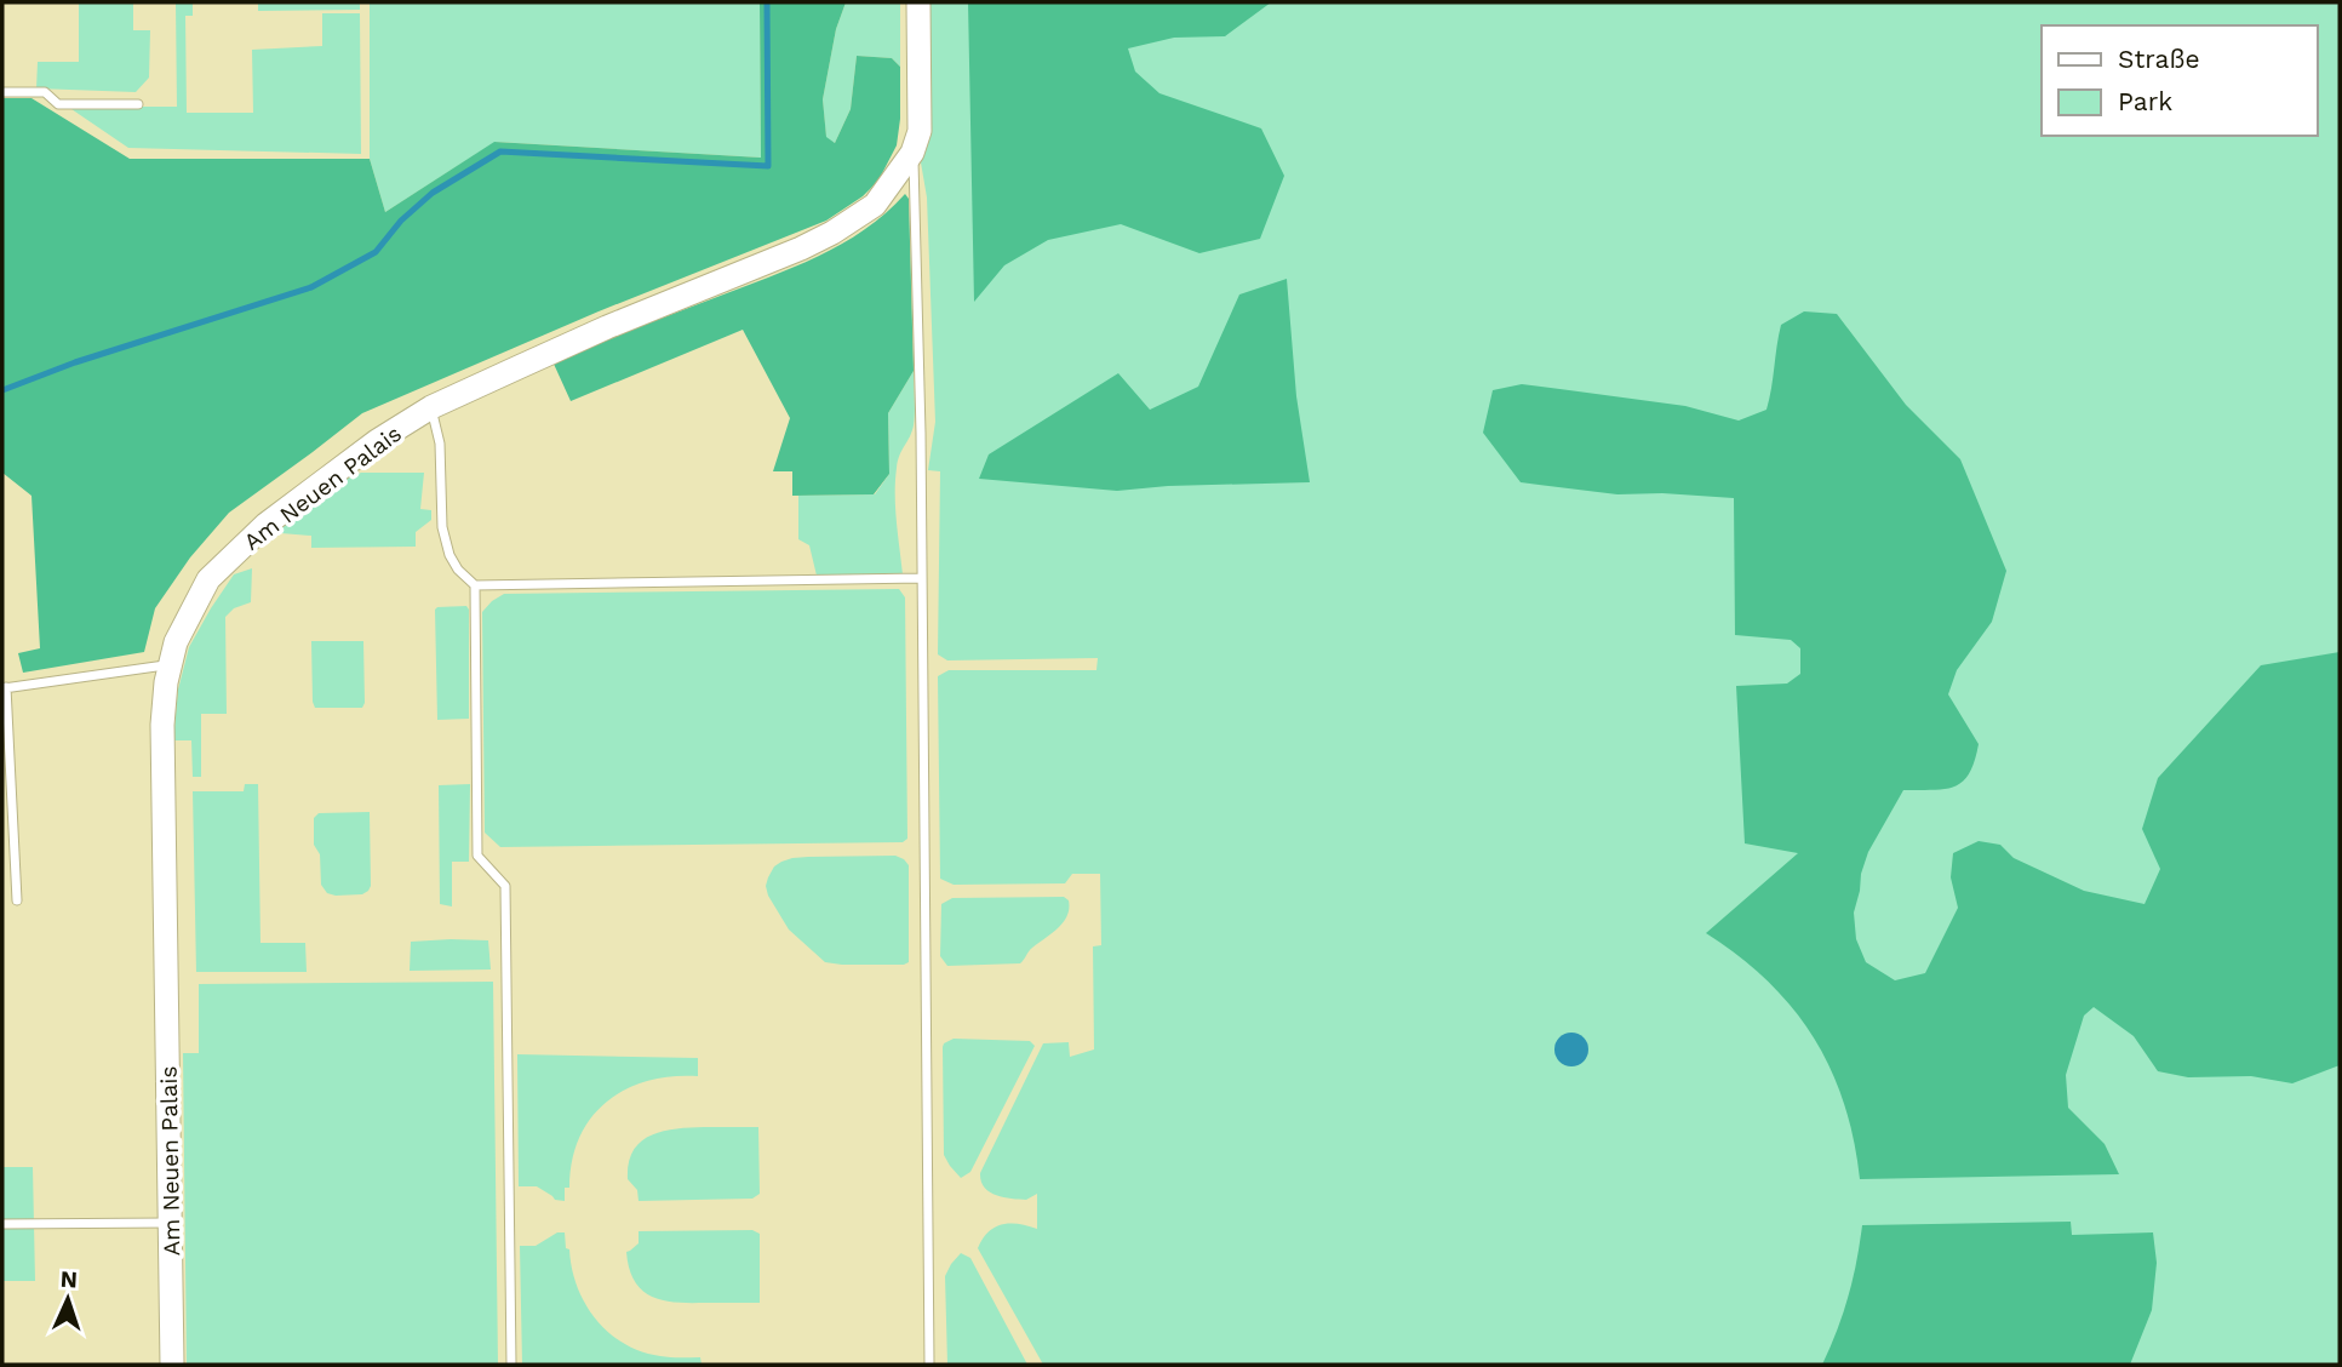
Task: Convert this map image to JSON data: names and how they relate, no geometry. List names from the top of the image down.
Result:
{
  "streets": {
    "street": ["Am Neuen Palais"]
  },
  "legend": ["Straße", "Park"],
  "north": "top"
}
